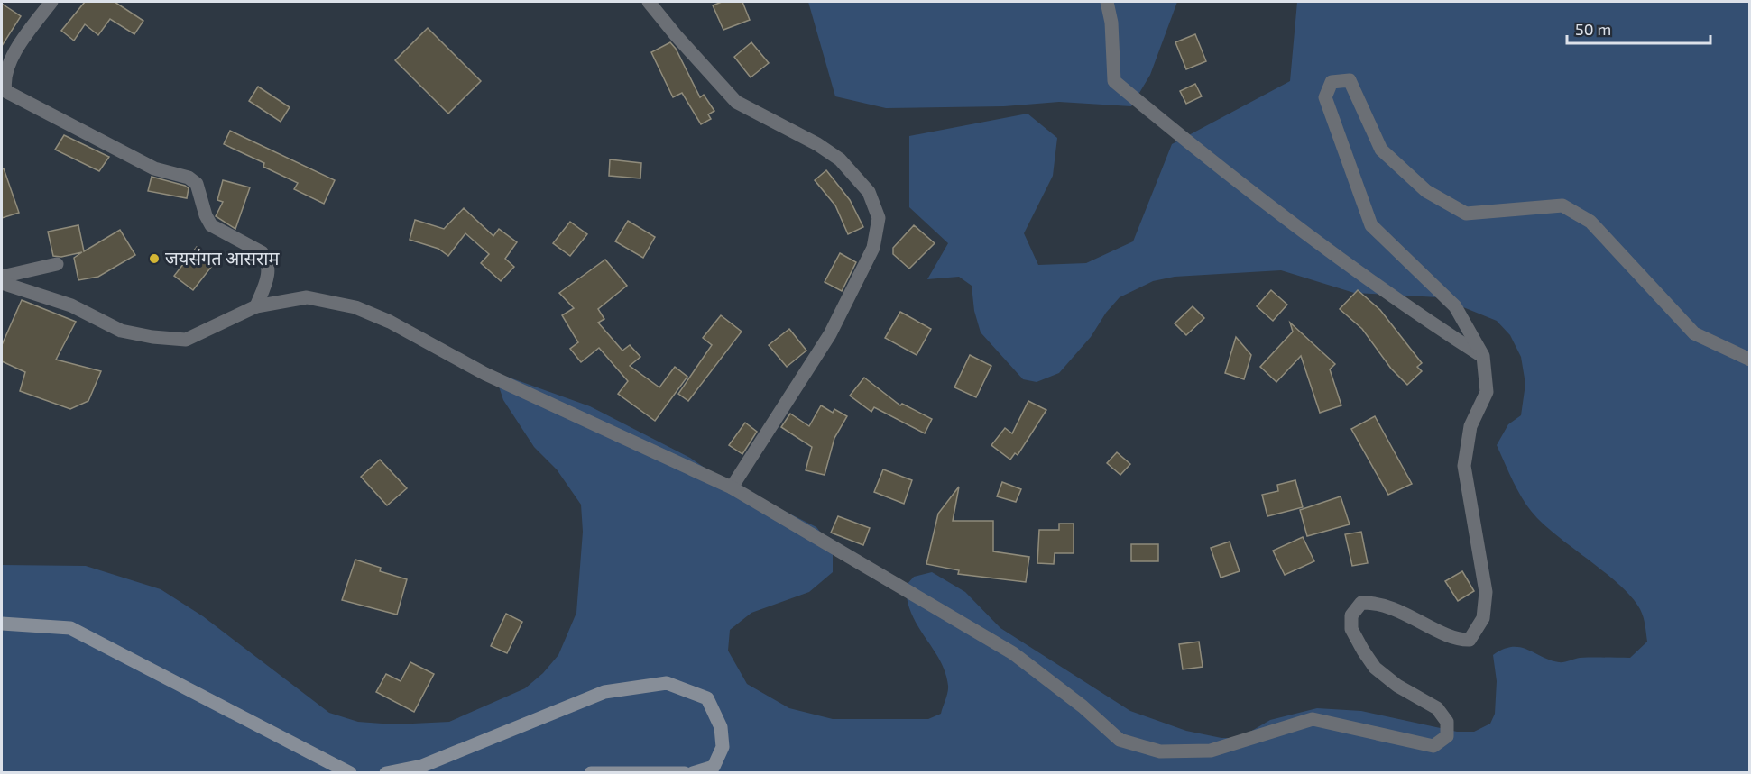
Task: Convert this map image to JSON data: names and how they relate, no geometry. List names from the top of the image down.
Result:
{
  "places": ["जयसंगत आसराम"],
  "scale_bar": "50 m"
}
